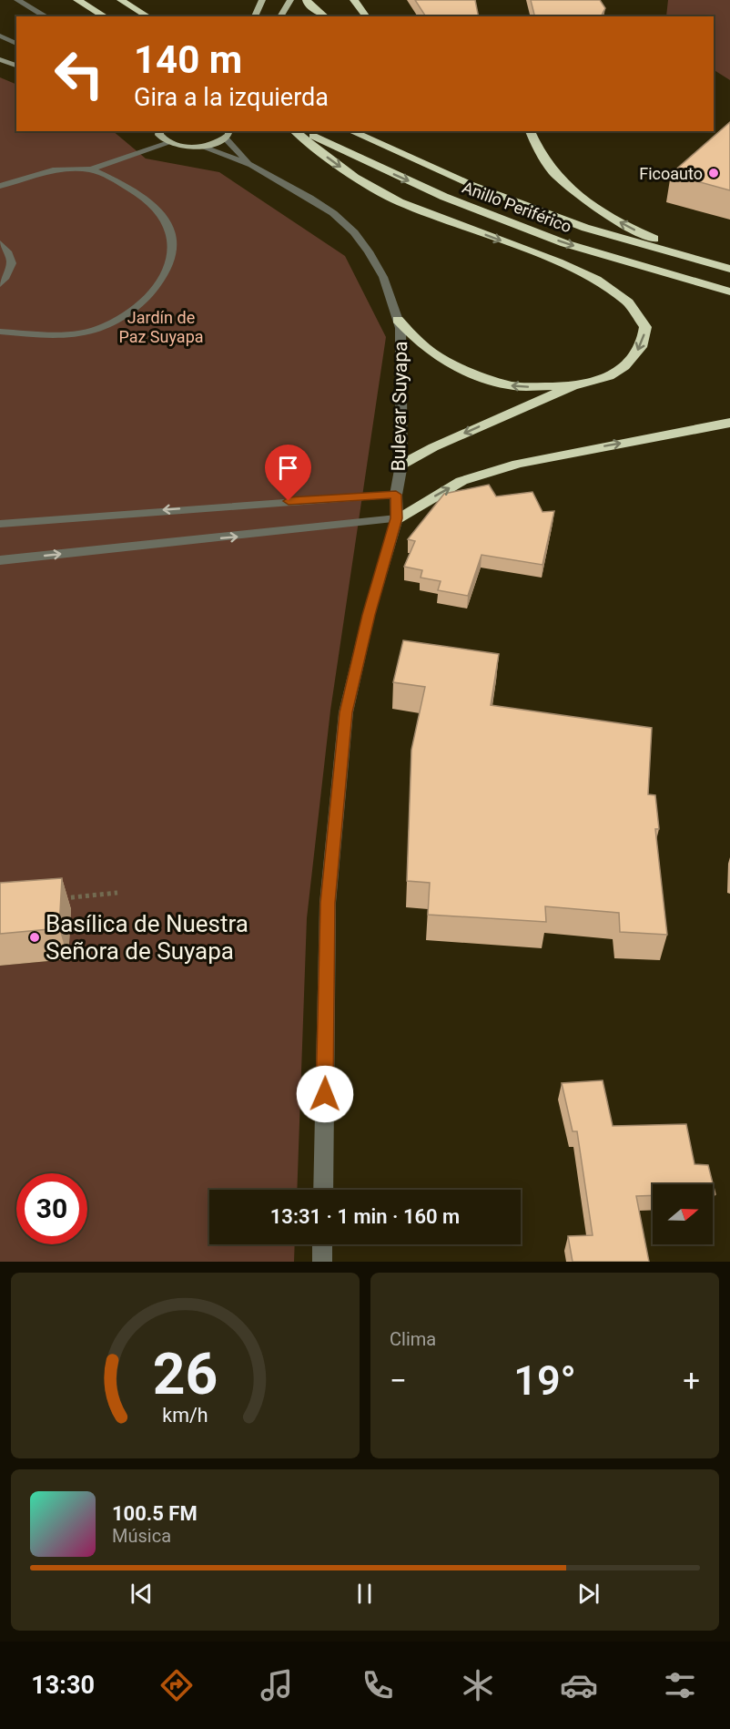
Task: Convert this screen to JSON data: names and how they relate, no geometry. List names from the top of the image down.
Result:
{
  "streets": {
    "highway": ["Anillo Periférico"],
    "street": ["Bulevar Suyapa"]
  },
  "parks": ["Jardín de Paz Suyapa"],
  "places": ["Ficoauto", "Basílica de Nuestra Señora de Suyapa"],
  "north": "right",
  "page": {
    "turn": ["140 m", "Gira a la izquierda"],
    "limit": "30",
    "trip": "13:31 · 1 min · 160 m",
    "tile": "Clima",
    "heat": ["−", "19°", "+"],
    "song": ["100.5 FM", "Música"],
    "tabs": "13:30",
    "gauge": ["26", "km/h"]
  }
}
